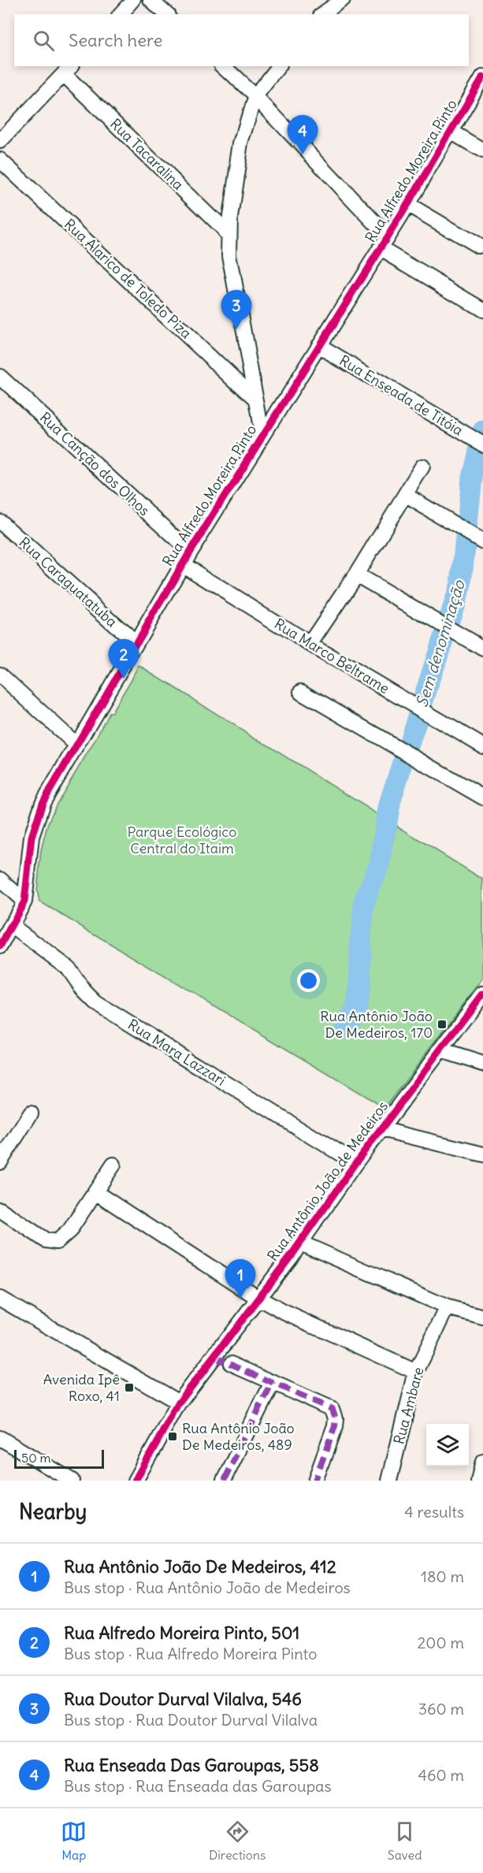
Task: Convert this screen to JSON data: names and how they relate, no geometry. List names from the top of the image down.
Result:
{
  "streets": {
    "street": [
      "Rua Tacaralina",
      "Rua Alfredo Moreira Pinto",
      "Rua Alarico de Toledo Piza",
      "Rua Enseada de Titóia",
      "Rua Canção dos Olhos",
      "Rua Caraguatatuba",
      "Rua Marco Beltrame",
      "Rua Mara Lazzari",
      "Rua Antônio João de Medeiros",
      "Rua Ambare"
    ]
  },
  "crossings": [
    ["Rua Alfredo Moreira Pinto", "Rua Enseada de Titóia"],
    ["Rua Alfredo Moreira Pinto", "Rua Canção dos Olhos"],
    ["Rua Alfredo Moreira Pinto", "Rua Caraguatatuba"],
    ["Rua Alfredo Moreira Pinto", "Rua Marco Beltrame"],
    ["Rua Alfredo Moreira Pinto", "Rua Mara Lazzari"],
    ["Rua Mara Lazzari", "Rua Antônio João de Medeiros"]
  ],
  "water": ["Sem denominação"],
  "parks": ["Parque Ecológico Central do Itaim"],
  "places": {
    "transit": ["Rua Antônio João De Medeiros, 170", "Avenida Ipê Roxo, 41", "Rua Antônio João De Medeiros, 489"]
  },
  "scale_bar": "50 m",
  "page": {
    "search": "Search here",
    "pins": [
      "4",
      "3",
      "2",
      "1"
    ],
    "scale": "50 m",
    "heading": ["Nearby", "4 results"],
    "list": [
      {
        "mark": "1",
        "name": "Rua Antônio João De Medeiros, 412",
        "note": "Bus stop · Rua Antônio João de Medeiros",
        "value": "180 m"
      },
      {
        "mark": "2",
        "name": "Rua Alfredo Moreira Pinto, 501",
        "note": "Bus stop · Rua Alfredo Moreira Pinto",
        "value": "200 m"
      },
      {
        "mark": "3",
        "name": "Rua Doutor Durval Vilalva, 546",
        "note": "Bus stop · Rua Doutor Durval Vilalva",
        "value": "360 m"
      },
      {
        "mark": "4",
        "name": "Rua Enseada Das Garoupas, 558",
        "note": "Bus stop · Rua Enseada das Garoupas",
        "value": "460 m"
      }
    ],
    "nav": ["Map", "Directions", "Saved"]
  }
}
